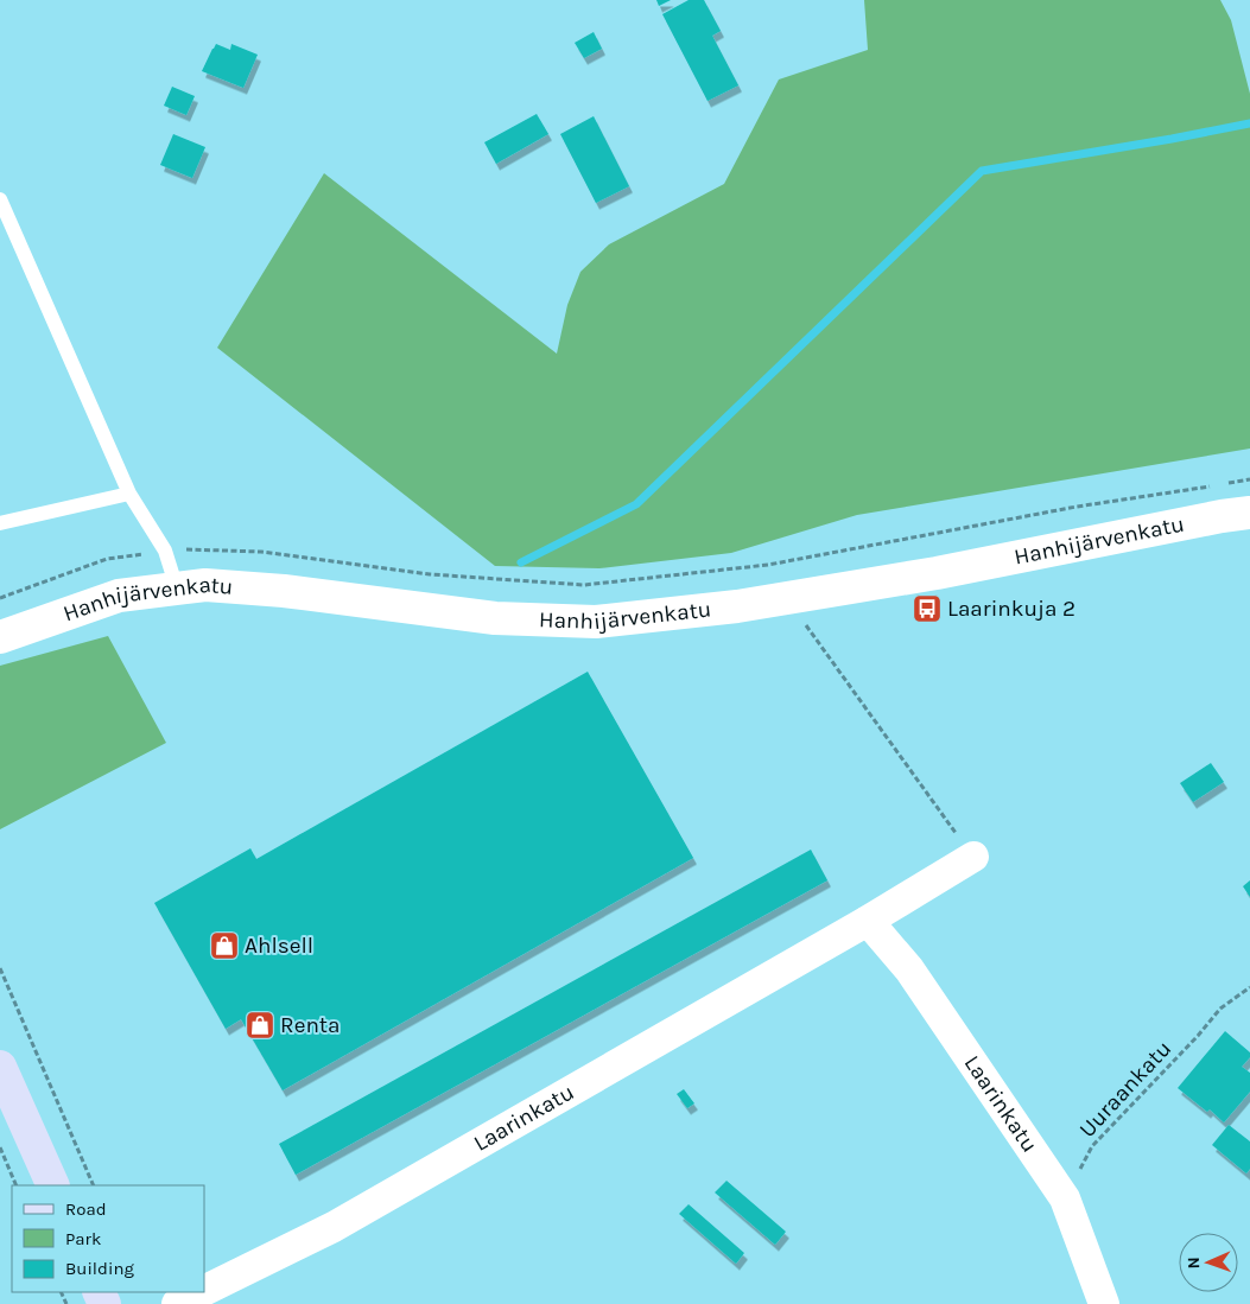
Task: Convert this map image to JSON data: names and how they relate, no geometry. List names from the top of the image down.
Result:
{
  "streets": {
    "street": ["Hanhijärvenkatu", "Laarinkatu"],
    "path": ["Uuraankatu"]
  },
  "crossings": [
    ["Uuraankatu", "Laarinkatu"]
  ],
  "places": {
    "bus stop": ["Laarinkuja 2"],
    "shop": ["Ahlsell", "Renta"]
  },
  "legend": ["Road", "Park", "Building"],
  "north": "left"
}
